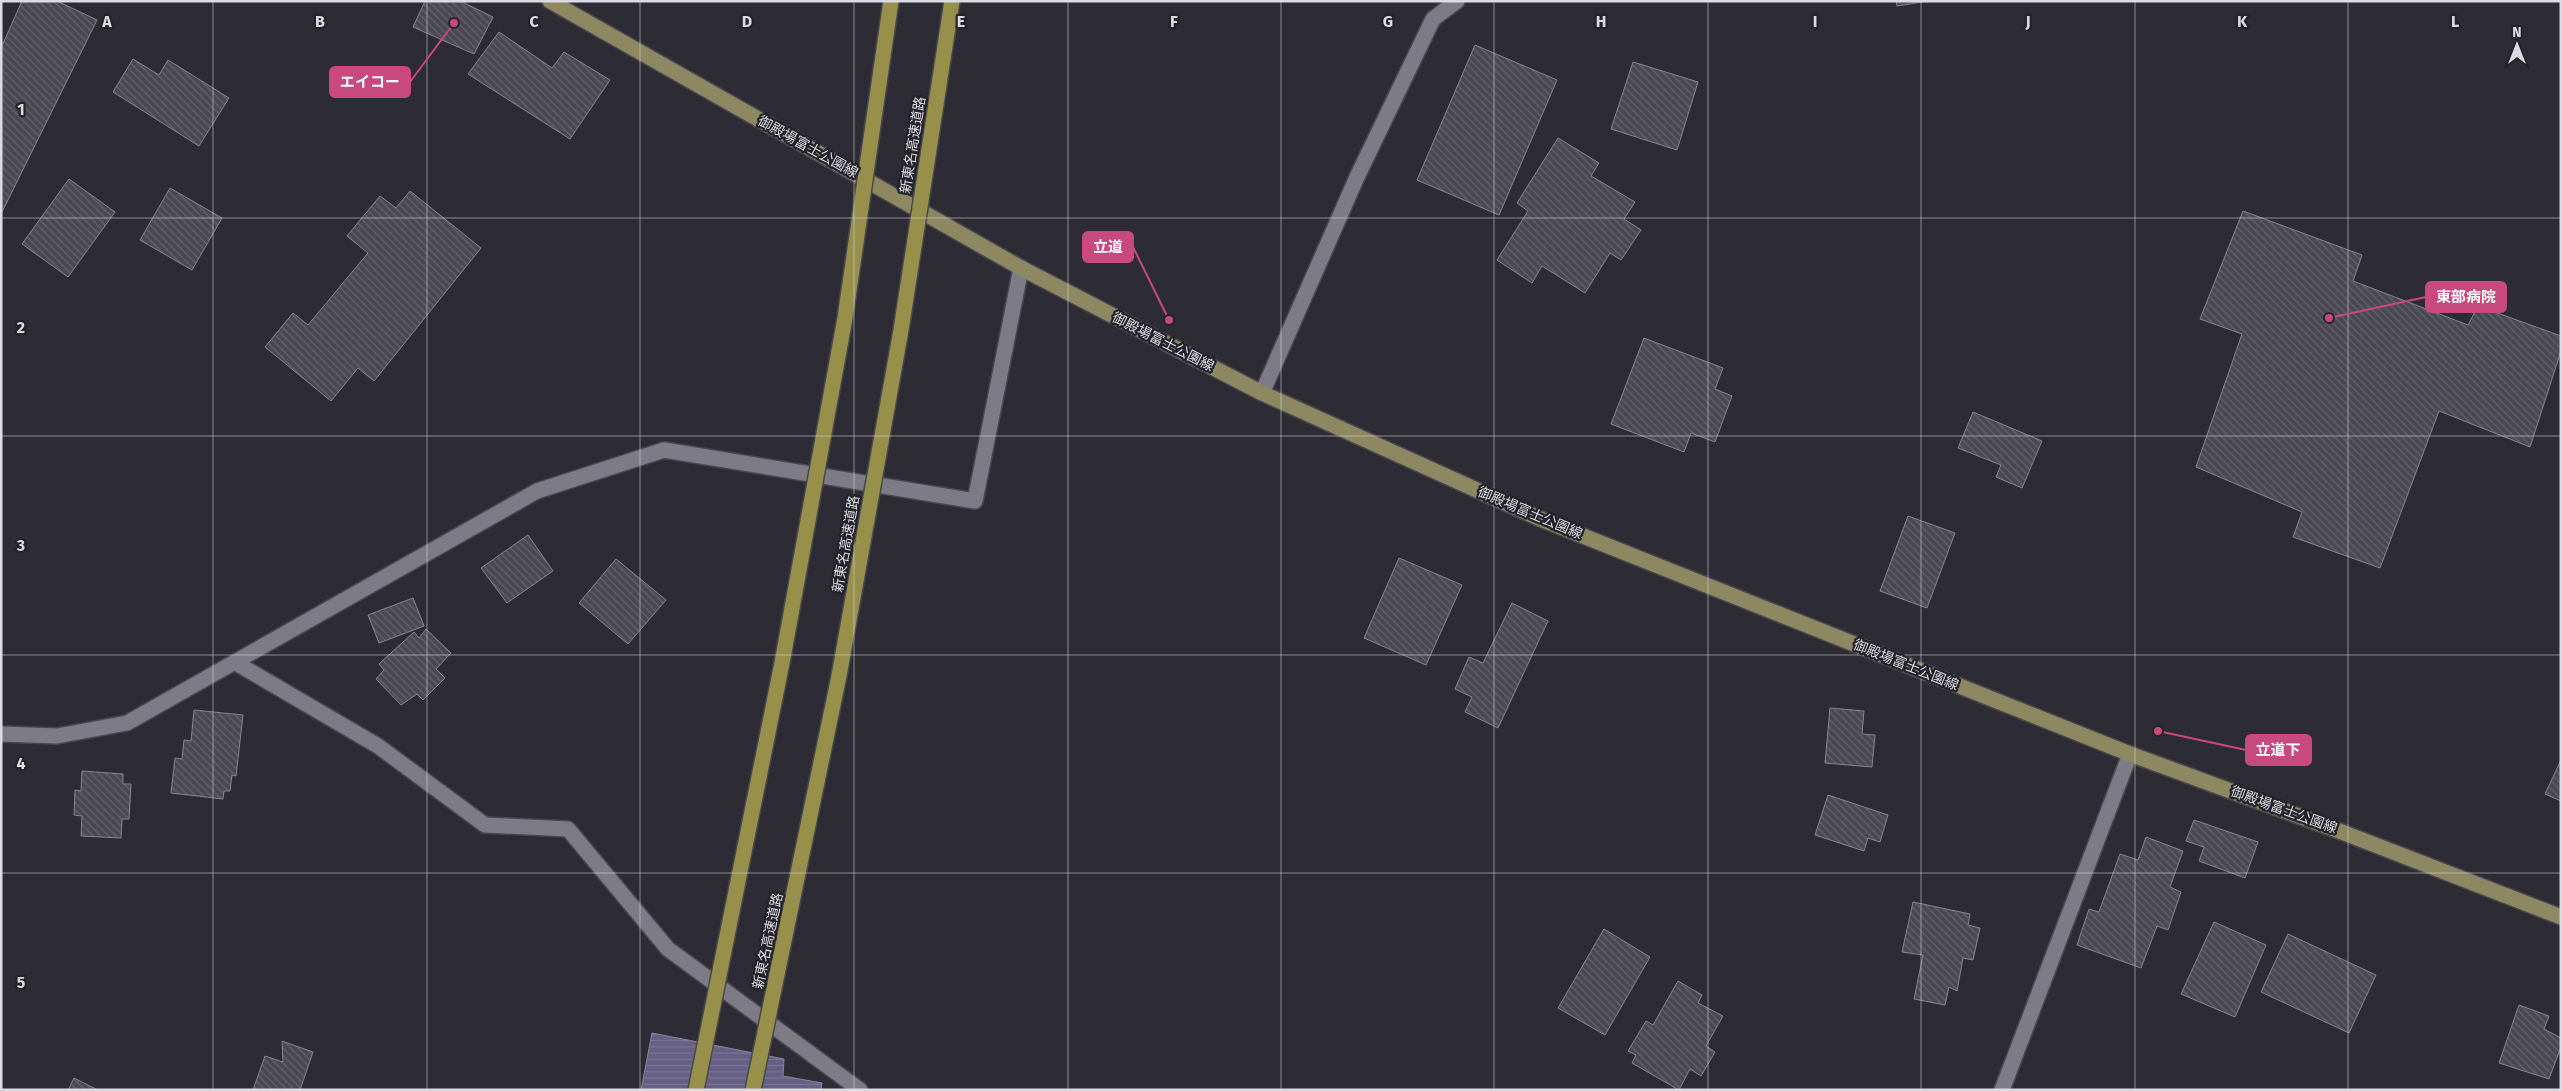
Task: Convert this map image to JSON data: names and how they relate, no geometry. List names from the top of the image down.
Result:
{
  "streets": {
    "highway": ["新東名高速道路"],
    "main road": ["御殿場富士公園線"]
  },
  "places": [
    "エイコー",
    "東部病院",
    "立道",
    "立道下"
  ],
  "north": "top",
  "grid": {
    "columns": [
      "A",
      "B",
      "C",
      "D",
      "E",
      "F",
      "G",
      "H",
      "I",
      "J",
      "K",
      "L"
    ],
    "rows": [
      "1",
      "2",
      "3",
      "4",
      "5"
    ]
  }
}
